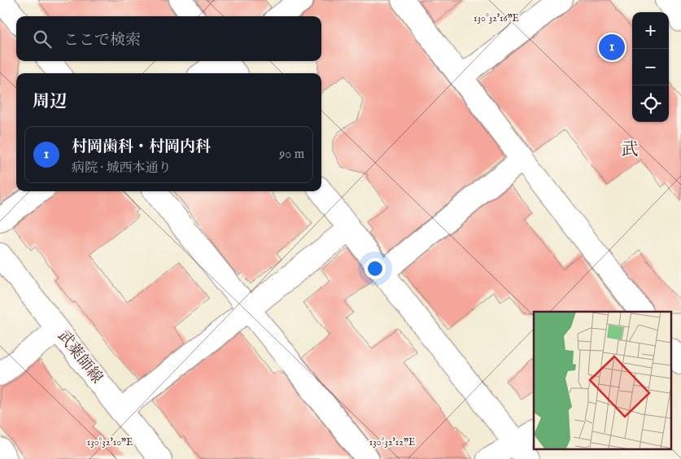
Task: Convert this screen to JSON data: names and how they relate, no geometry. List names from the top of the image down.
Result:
{
  "streets": {
    "street": ["武薬師線"]
  },
  "districts": ["武"],
  "page": {
    "map_buttons": ["+", "−"],
    "search": "ここで検索",
    "pins": "1",
    "heading": "周辺",
    "list": [
      {
        "mark": "1",
        "name": "村岡歯科・村岡内科",
        "note": "病院 · 城西本通り",
        "value": "90 m"
      }
    ]
  },
  "coordinates": ["130°32'16\"E", "130°32'10\"E", "130°32'12\"E"]
}
